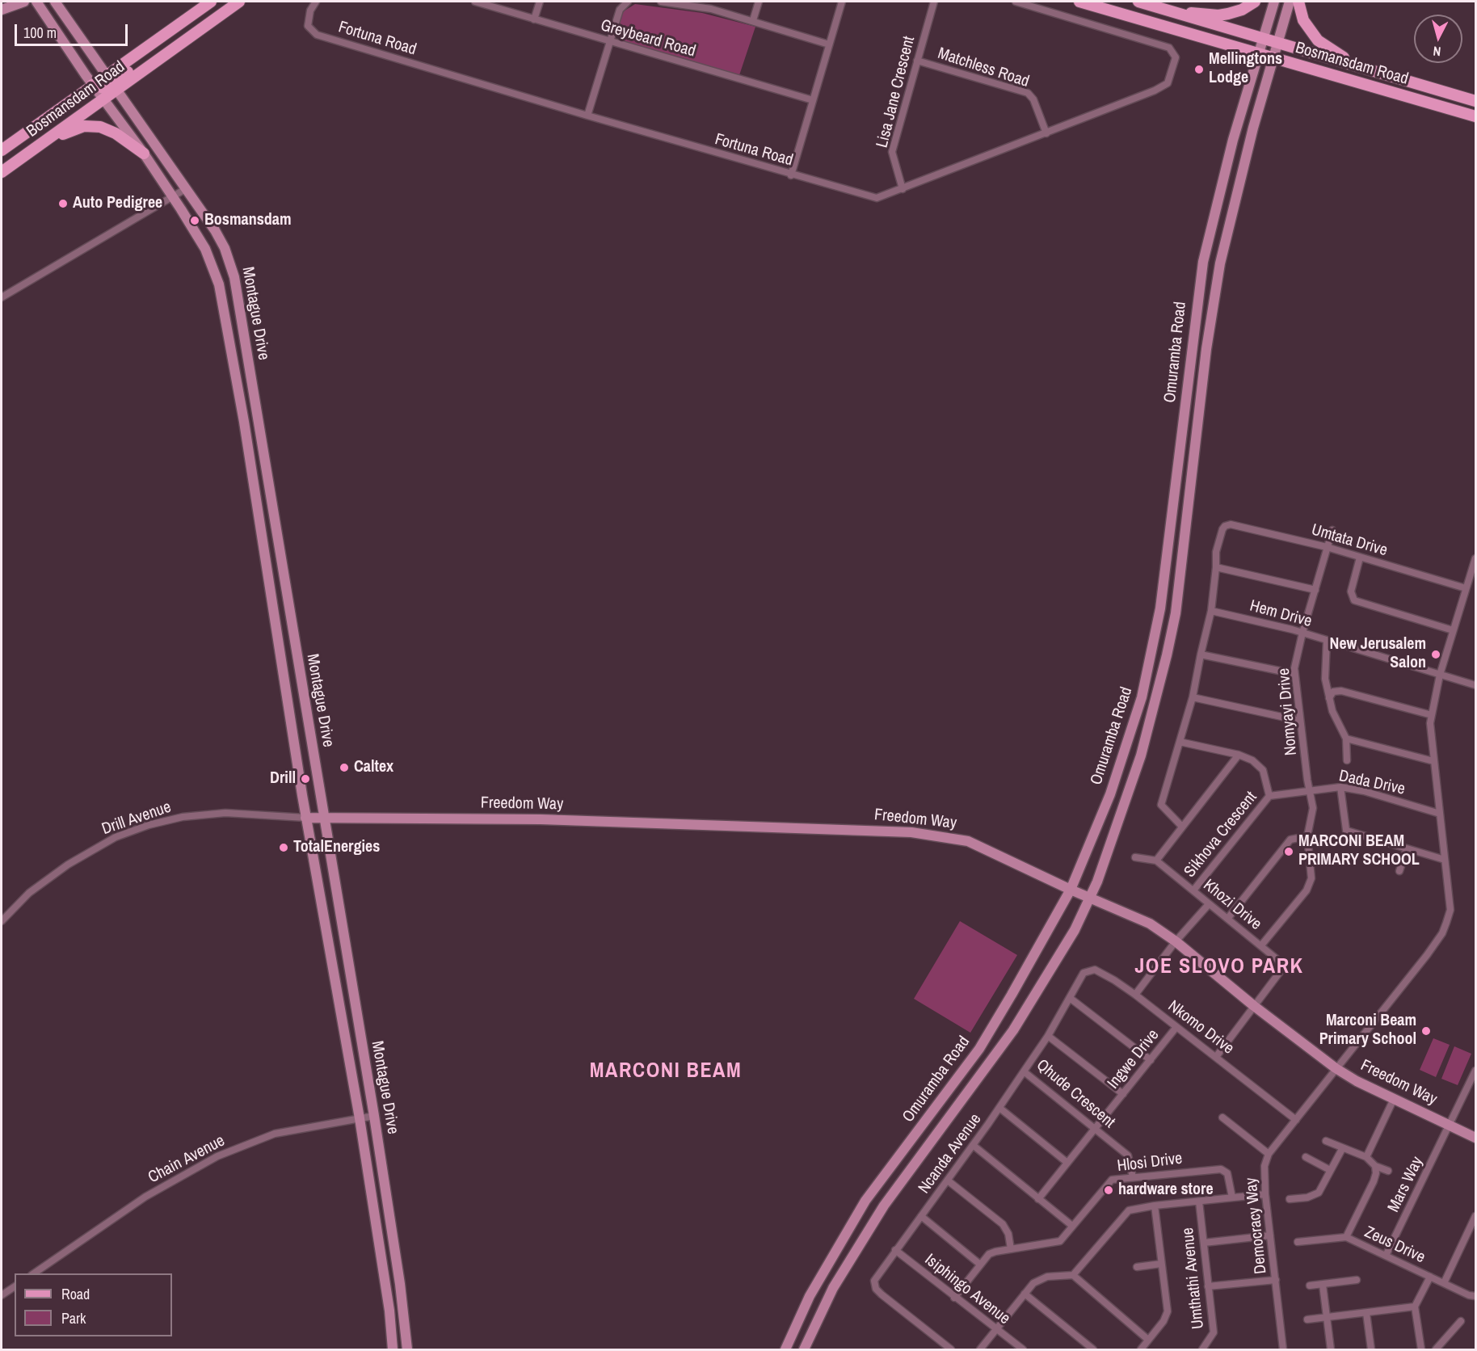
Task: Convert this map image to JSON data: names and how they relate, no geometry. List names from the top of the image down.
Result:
{
  "streets": {
    "main road": [
      "Bosmansdam Road",
      "Montague Drive",
      "Omuramba Road",
      "Freedom Way"
    ],
    "street": [
      "Fortuna Road",
      "Greybeard Road",
      "Matchless Road",
      "Lisa Jane Crescent",
      "Umtata Drive",
      "Hem Drive",
      "Nomyayi Drive",
      "Dada Drive",
      "Drill Avenue",
      "Sikhova Crescent",
      "Khozi Drive",
      "Nkomo Drive",
      "Ingwe Drive",
      "Qhude Crescent",
      "Ncanda Avenue",
      "Chain Avenue",
      "Hlosi Drive",
      "Mars Way",
      "Democracy Way",
      "Zeus Drive",
      "Umthathi Avenue",
      "Isiphingo Avenue"
    ]
  },
  "crossings": [
    ["Fortuna Road", "Matchless Road"],
    ["Fortuna Road", "Lisa Jane Crescent"],
    ["Bosmansdam Road", "Montague Drive"],
    ["Bosmansdam Road", "Omuramba Road"],
    ["Matchless Road", "Lisa Jane Crescent"],
    ["Montague Drive", "Freedom Way"],
    ["Montague Drive", "Drill Avenue"],
    ["Montague Drive", "Chain Avenue"],
    ["Omuramba Road", "Freedom Way"],
    ["Umtata Drive", "Nomyayi Drive"],
    ["Umtata Drive", "Democracy Way"],
    ["Hem Drive", "Nomyayi Drive"],
    ["Hem Drive", "Democracy Way"],
    ["Nomyayi Drive", "Dada Drive"],
    ["Nomyayi Drive", "Khozi Drive"],
    ["Dada Drive", "Sikhova Crescent"],
    ["Dada Drive", "Democracy Way"],
    ["Freedom Way", "Drill Avenue"],
    ["Freedom Way", "Khozi Drive"],
    ["Freedom Way", "Mars Way"],
    ["Freedom Way", "Democracy Way"],
    ["Sikhova Crescent", "Khozi Drive"],
    ["Nkomo Drive", "Ingwe Drive"],
    ["Nkomo Drive", "Democracy Way"],
    ["Ingwe Drive", "Qhude Crescent"],
    ["Qhude Crescent", "Ncanda Avenue"],
    ["Qhude Crescent", "Hlosi Drive"],
    ["Ncanda Avenue", "Isiphingo Avenue"],
    ["Hlosi Drive", "Isiphingo Avenue"],
    ["Mars Way", "Zeus Drive"]
  ],
  "districts": ["JOE SLOVO PARK", "MARCONI BEAM"],
  "places": [
    "Mellingtons Lodge",
    "Auto Pedigree",
    "Bosmansdam",
    "New Jerusalem Salon",
    "Caltex",
    "Drill",
    "TotalEnergies",
    "MARCONI BEAM PRIMARY SCHOOL",
    "Marconi Beam Primary School",
    "hardware store"
  ],
  "legend": ["Road", "Park"],
  "scale_bar": "100 m",
  "north": "bottom"
}
